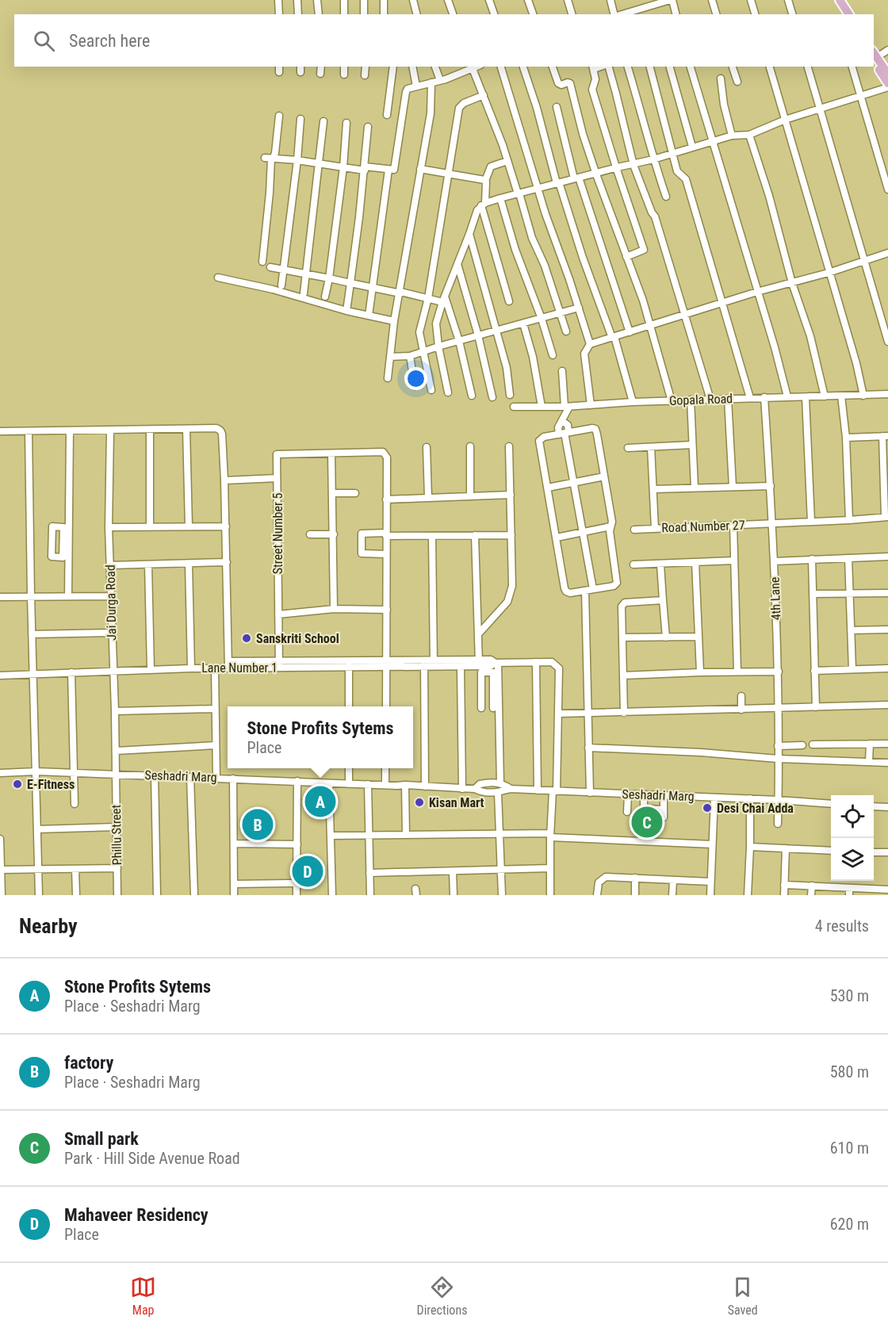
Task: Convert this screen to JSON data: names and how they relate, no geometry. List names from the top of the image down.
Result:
{
  "streets": {
    "street": [
      "Gopala Road",
      "Road Number 27",
      "Street Number 5",
      "4th Lane",
      "Jai Durga Road",
      "Lane Number 1",
      "Seshadri Marg",
      "Phillu Street"
    ]
  },
  "crossings": [
    ["Gopala Road", "4th Lane"],
    ["Road Number 27", "4th Lane"],
    ["Street Number 5", "Lane Number 1"],
    ["4th Lane", "Seshadri Marg"],
    ["Jai Durga Road", "Lane Number 1"],
    ["Jai Durga Road", "Seshadri Marg"],
    ["Jai Durga Road", "Phillu Street"],
    ["Seshadri Marg", "Phillu Street"]
  ],
  "places": [
    "Sanskriti School",
    "E-Fitness",
    "Kisan Mart",
    "Desi Chai Adda"
  ],
  "page": {
    "search": "Search here",
    "popup": ["Stone Profits Sytems", "Place"],
    "pins": [
      "A",
      "C",
      "B",
      "D"
    ],
    "heading": ["Nearby", "4 results"],
    "list": [
      {
        "mark": "A",
        "name": "Stone Profits Sytems",
        "note": "Place · Seshadri Marg",
        "value": "530 m"
      },
      {
        "mark": "B",
        "name": "factory",
        "note": "Place · Seshadri Marg",
        "value": "580 m"
      },
      {
        "mark": "C",
        "name": "Small park",
        "note": "Park · Hill Side Avenue Road",
        "value": "610 m"
      },
      {
        "mark": "D",
        "name": "Mahaveer Residency",
        "note": "Place",
        "value": "620 m"
      }
    ],
    "nav": ["Map", "Directions", "Saved"]
  }
}
